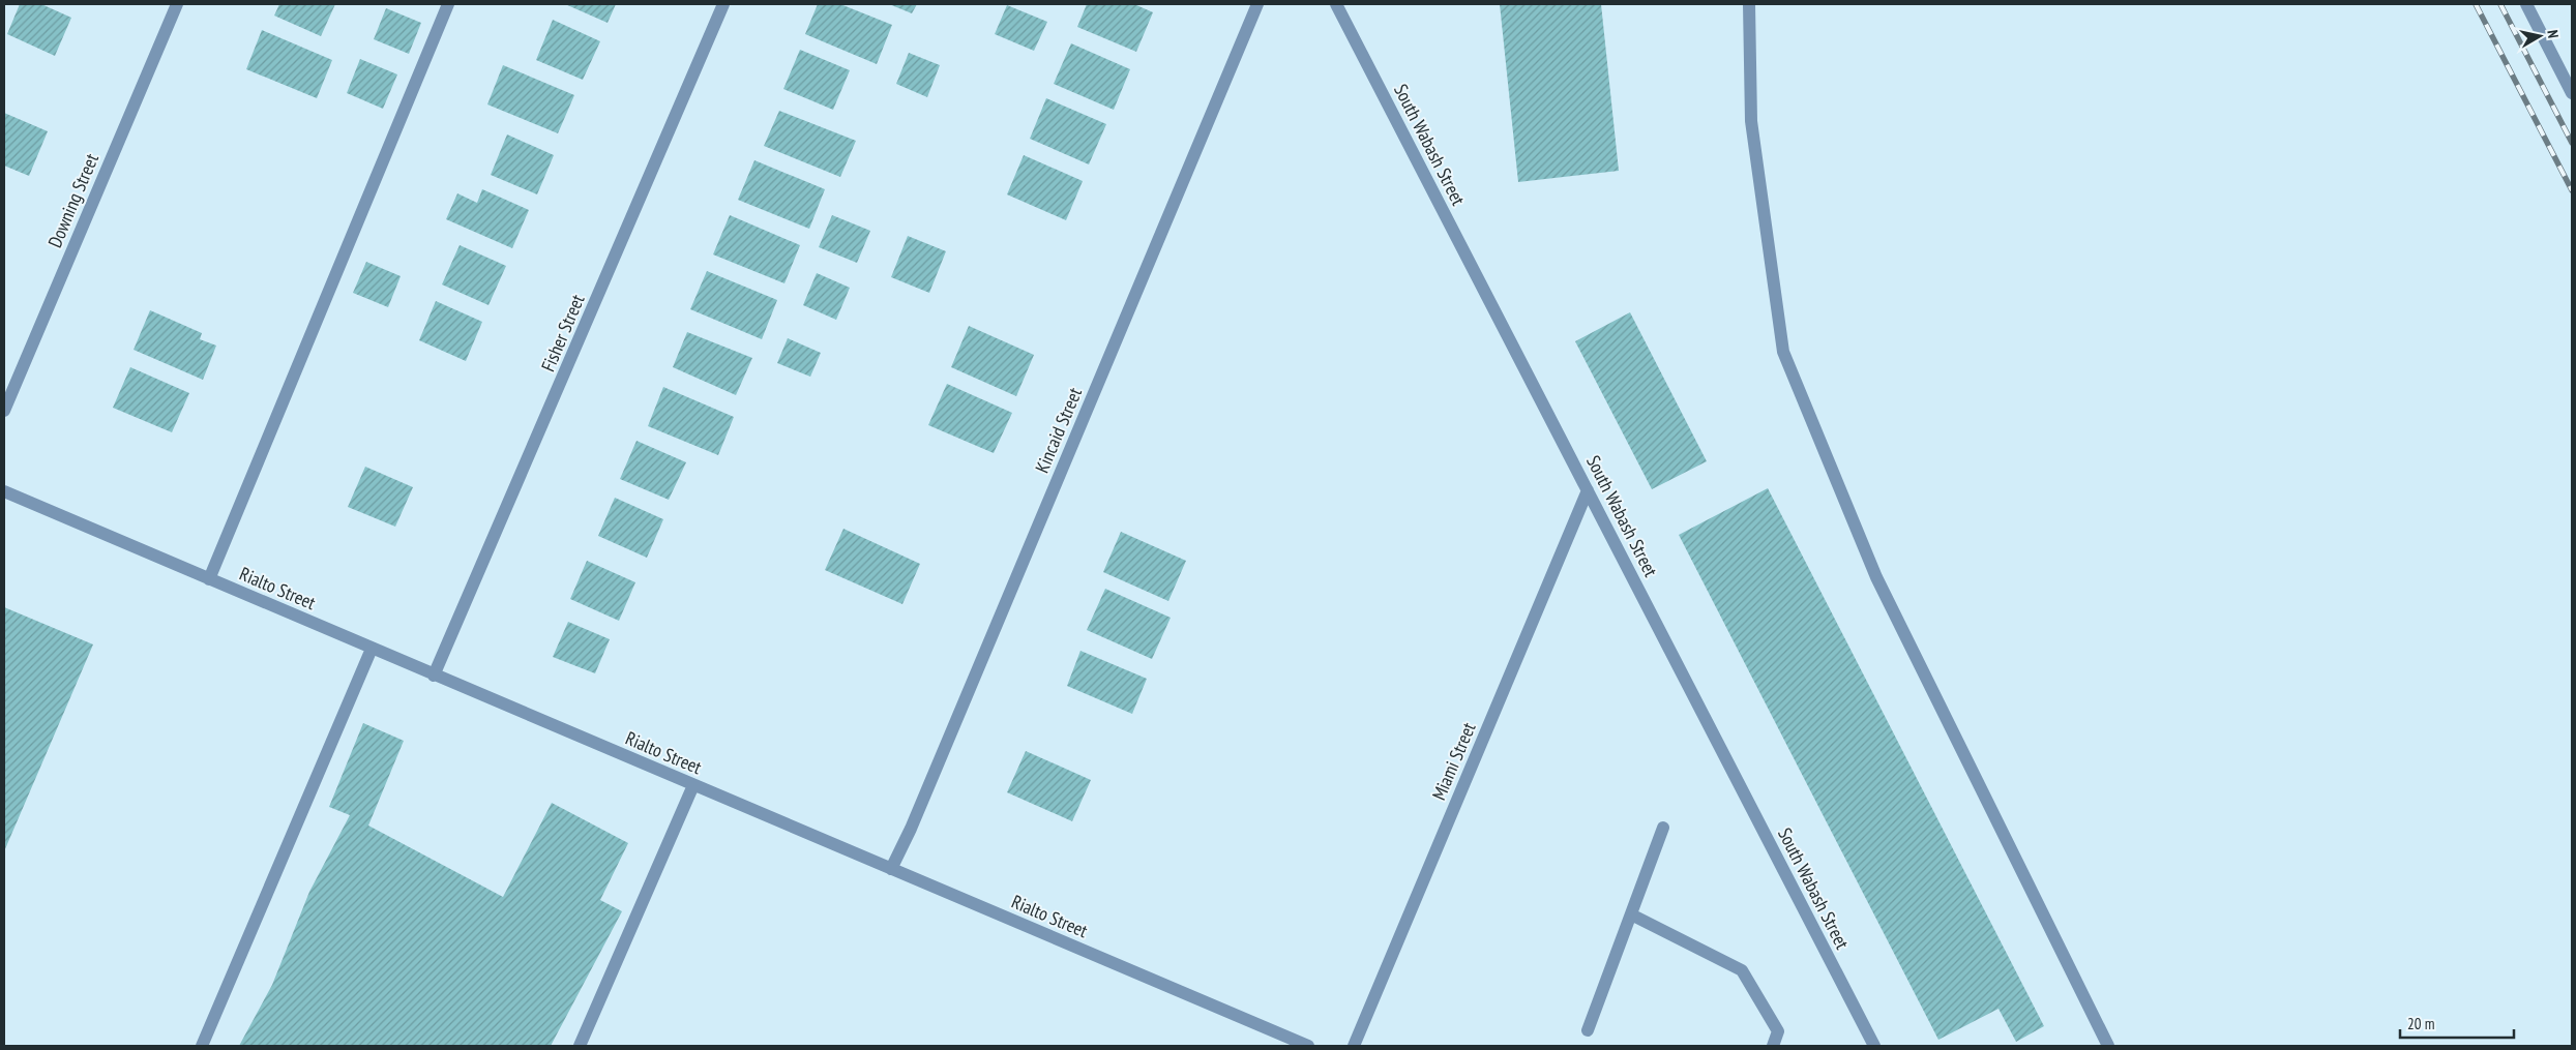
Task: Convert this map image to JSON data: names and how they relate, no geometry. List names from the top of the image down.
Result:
{
  "streets": {
    "street": [
      "South Wabash Street",
      "Downing Street",
      "Fisher Street",
      "Kincaid Street",
      "Rialto Street",
      "Miami Street"
    ]
  },
  "crossings": [
    ["South Wabash Street", "Miami Street"],
    ["Fisher Street", "Rialto Street"],
    ["Kincaid Street", "Rialto Street"]
  ],
  "scale_bar": "20 m",
  "north": "right"
}
